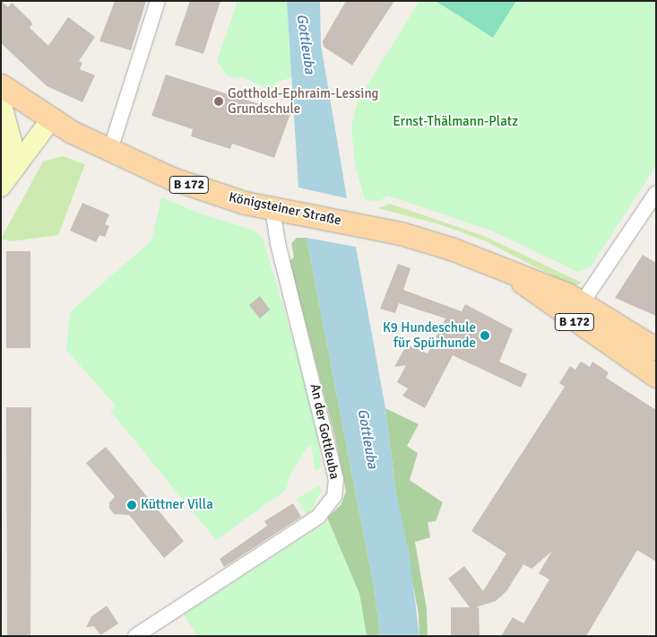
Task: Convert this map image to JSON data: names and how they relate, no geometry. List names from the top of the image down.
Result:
{
  "streets": {
    "main road": ["B 172", "Königsteiner Straße"],
    "street": ["An der Gottleuba"]
  },
  "crossings": [
    ["Königsteiner Straße", "An der Gottleuba"]
  ],
  "water": ["Gottleuba"],
  "parks": ["Ernst-Thälmann-Platz"],
  "places": ["Gotthold-Ephraim-Lessing Grundschule", "K9 Hundeschule für Spürhunde", "Küttner Villa"]
}
